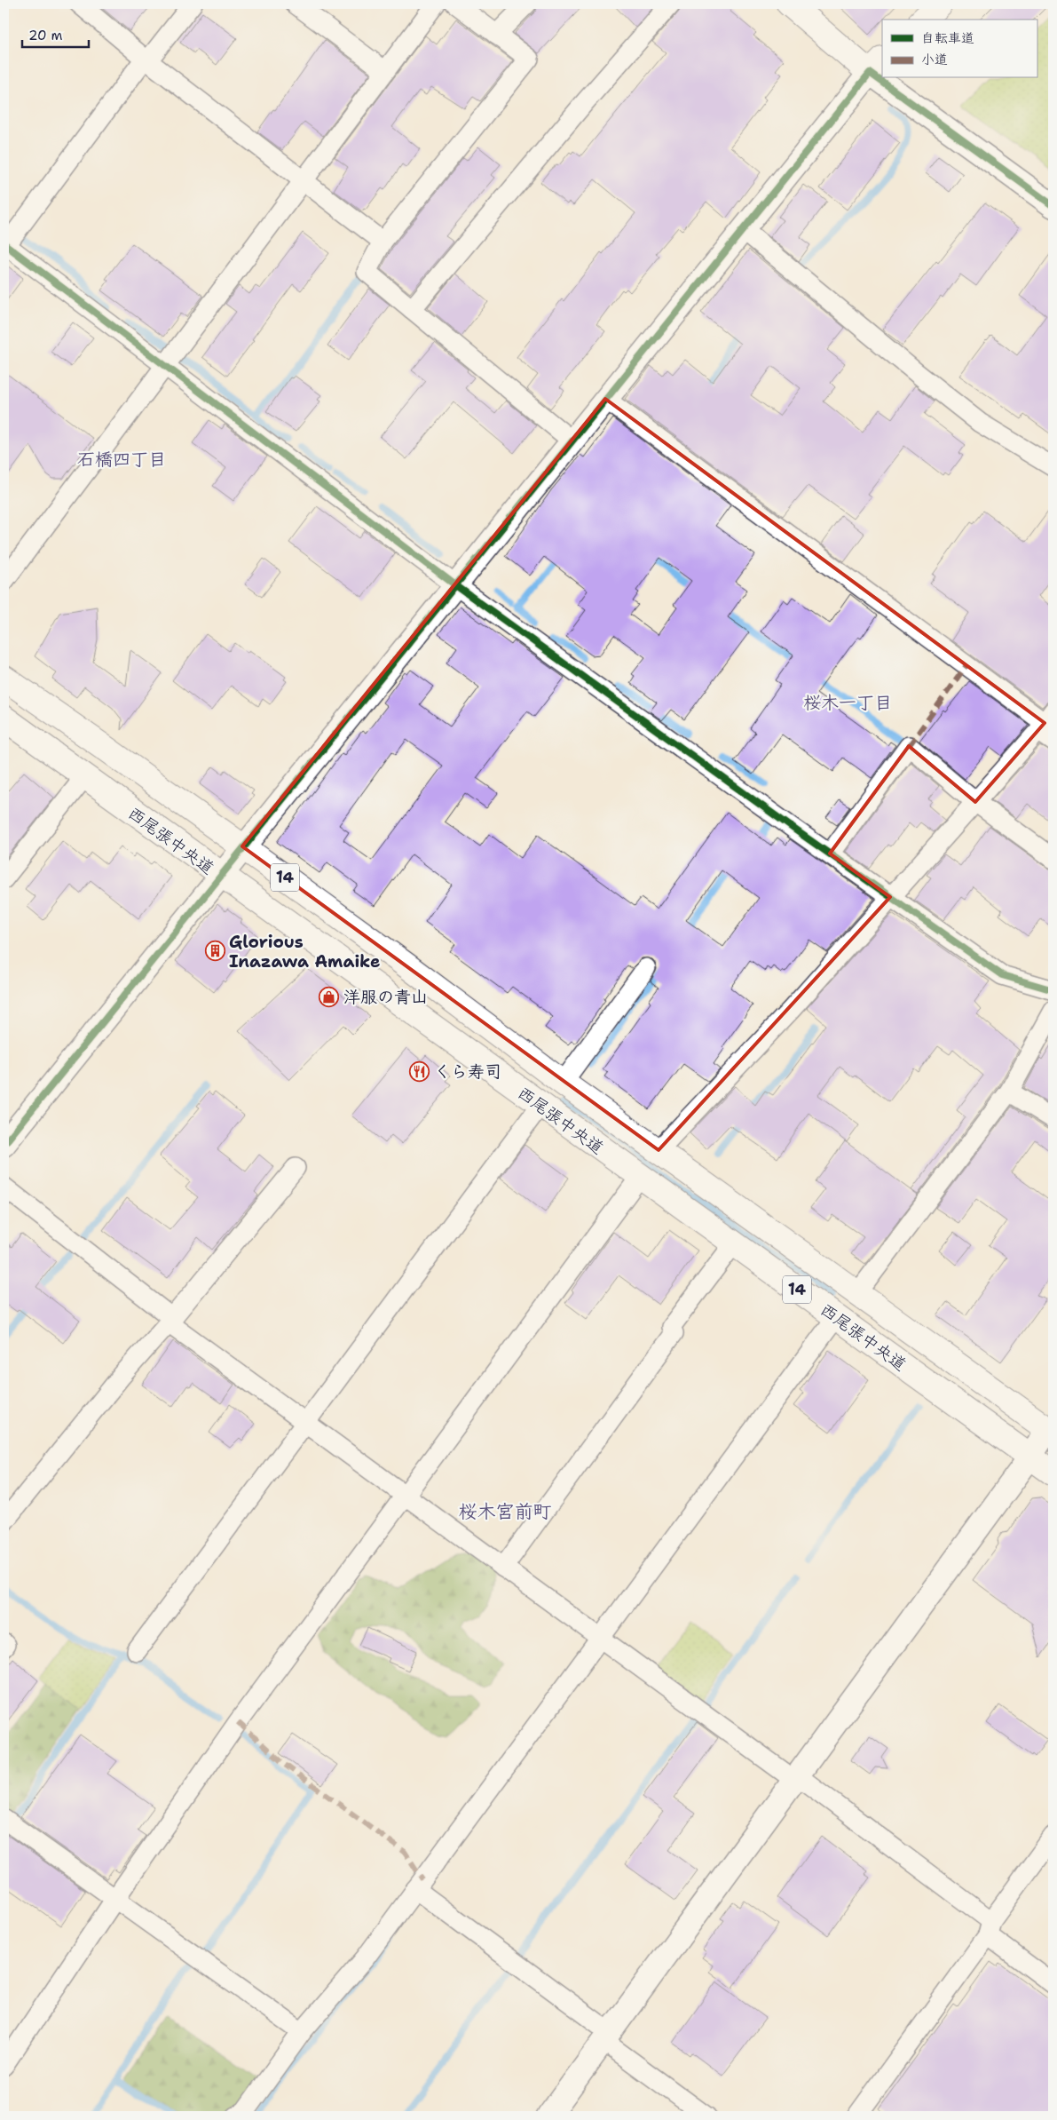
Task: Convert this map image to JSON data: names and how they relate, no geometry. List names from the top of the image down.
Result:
{
  "streets": {
    "main road": ["西尾張中央道", "14"]
  },
  "districts": ["石橋四丁目", "桜木一丁目", "桜木宮前町"],
  "places": {
    "building": ["Glorious Inazawa Amaike"],
    "shop": ["洋服の青山"],
    "restaurant": ["くら寿司"]
  },
  "legend": ["自転車道", "小道"],
  "scale_bar": "20 m"
}
